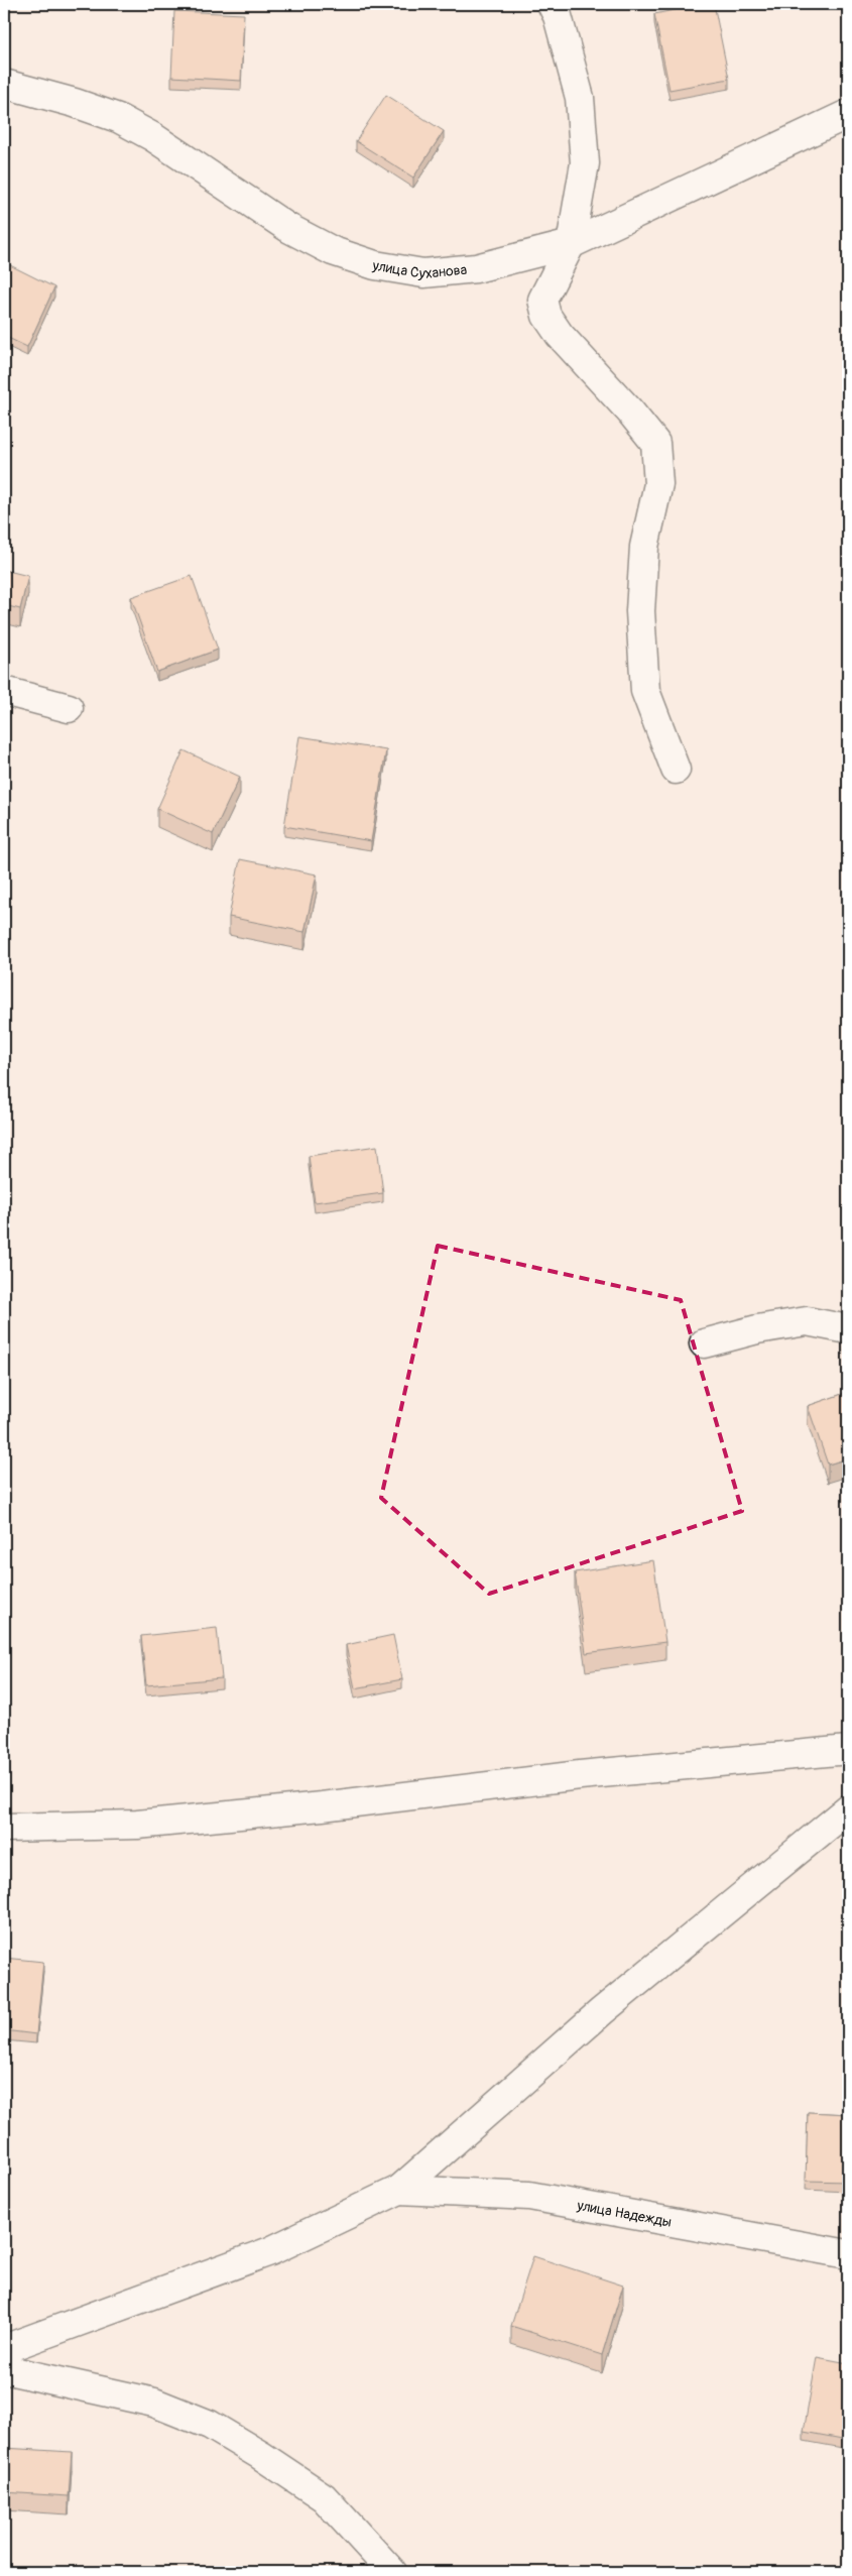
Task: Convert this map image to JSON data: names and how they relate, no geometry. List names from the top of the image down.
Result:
{
  "streets": {
    "street": ["улица Суханова", "улица Надежды"]
  }
}
